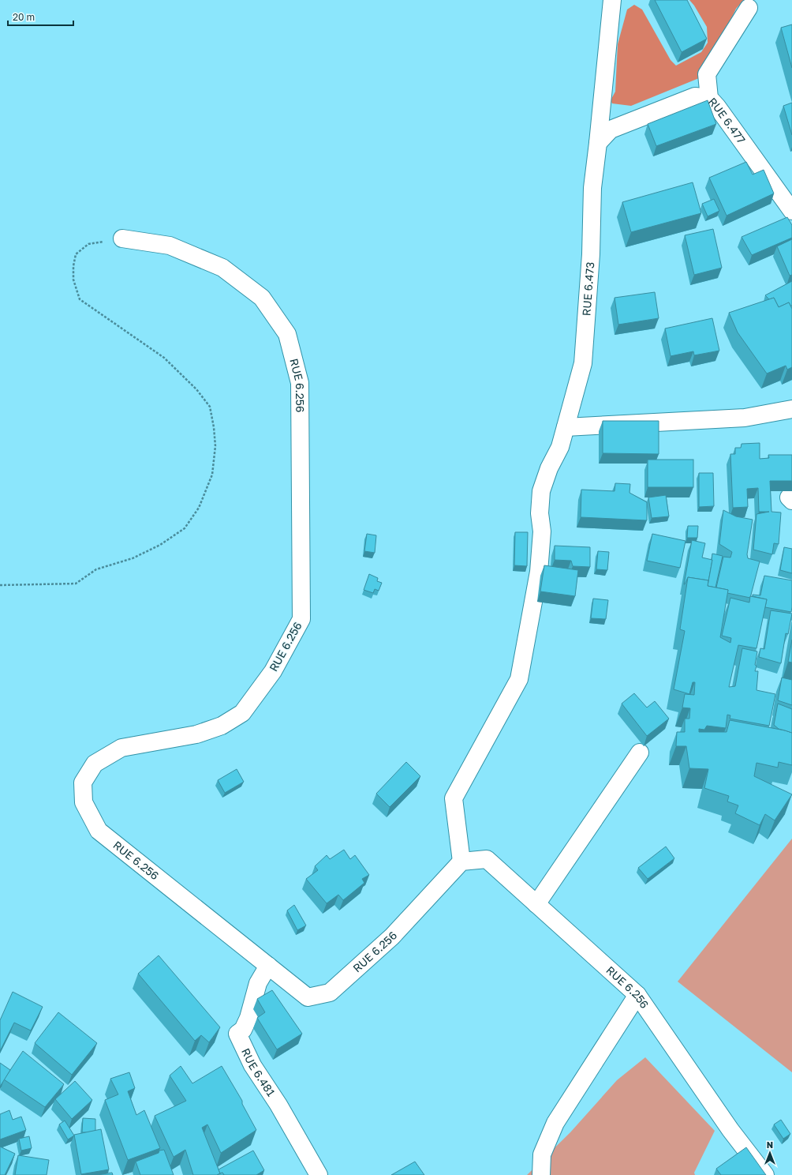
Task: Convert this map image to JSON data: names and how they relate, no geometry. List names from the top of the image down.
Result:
{
  "streets": {
    "street": [
      "RUE 6.477",
      "RUE 6.473",
      "RUE 6.256",
      "RUE 6.481"
    ]
  },
  "crossings": [
    ["RUE 6.473", "RUE 6.256"],
    ["RUE 6.256", "RUE 6.481"]
  ],
  "scale_bar": "20 m",
  "north": "top"
}
